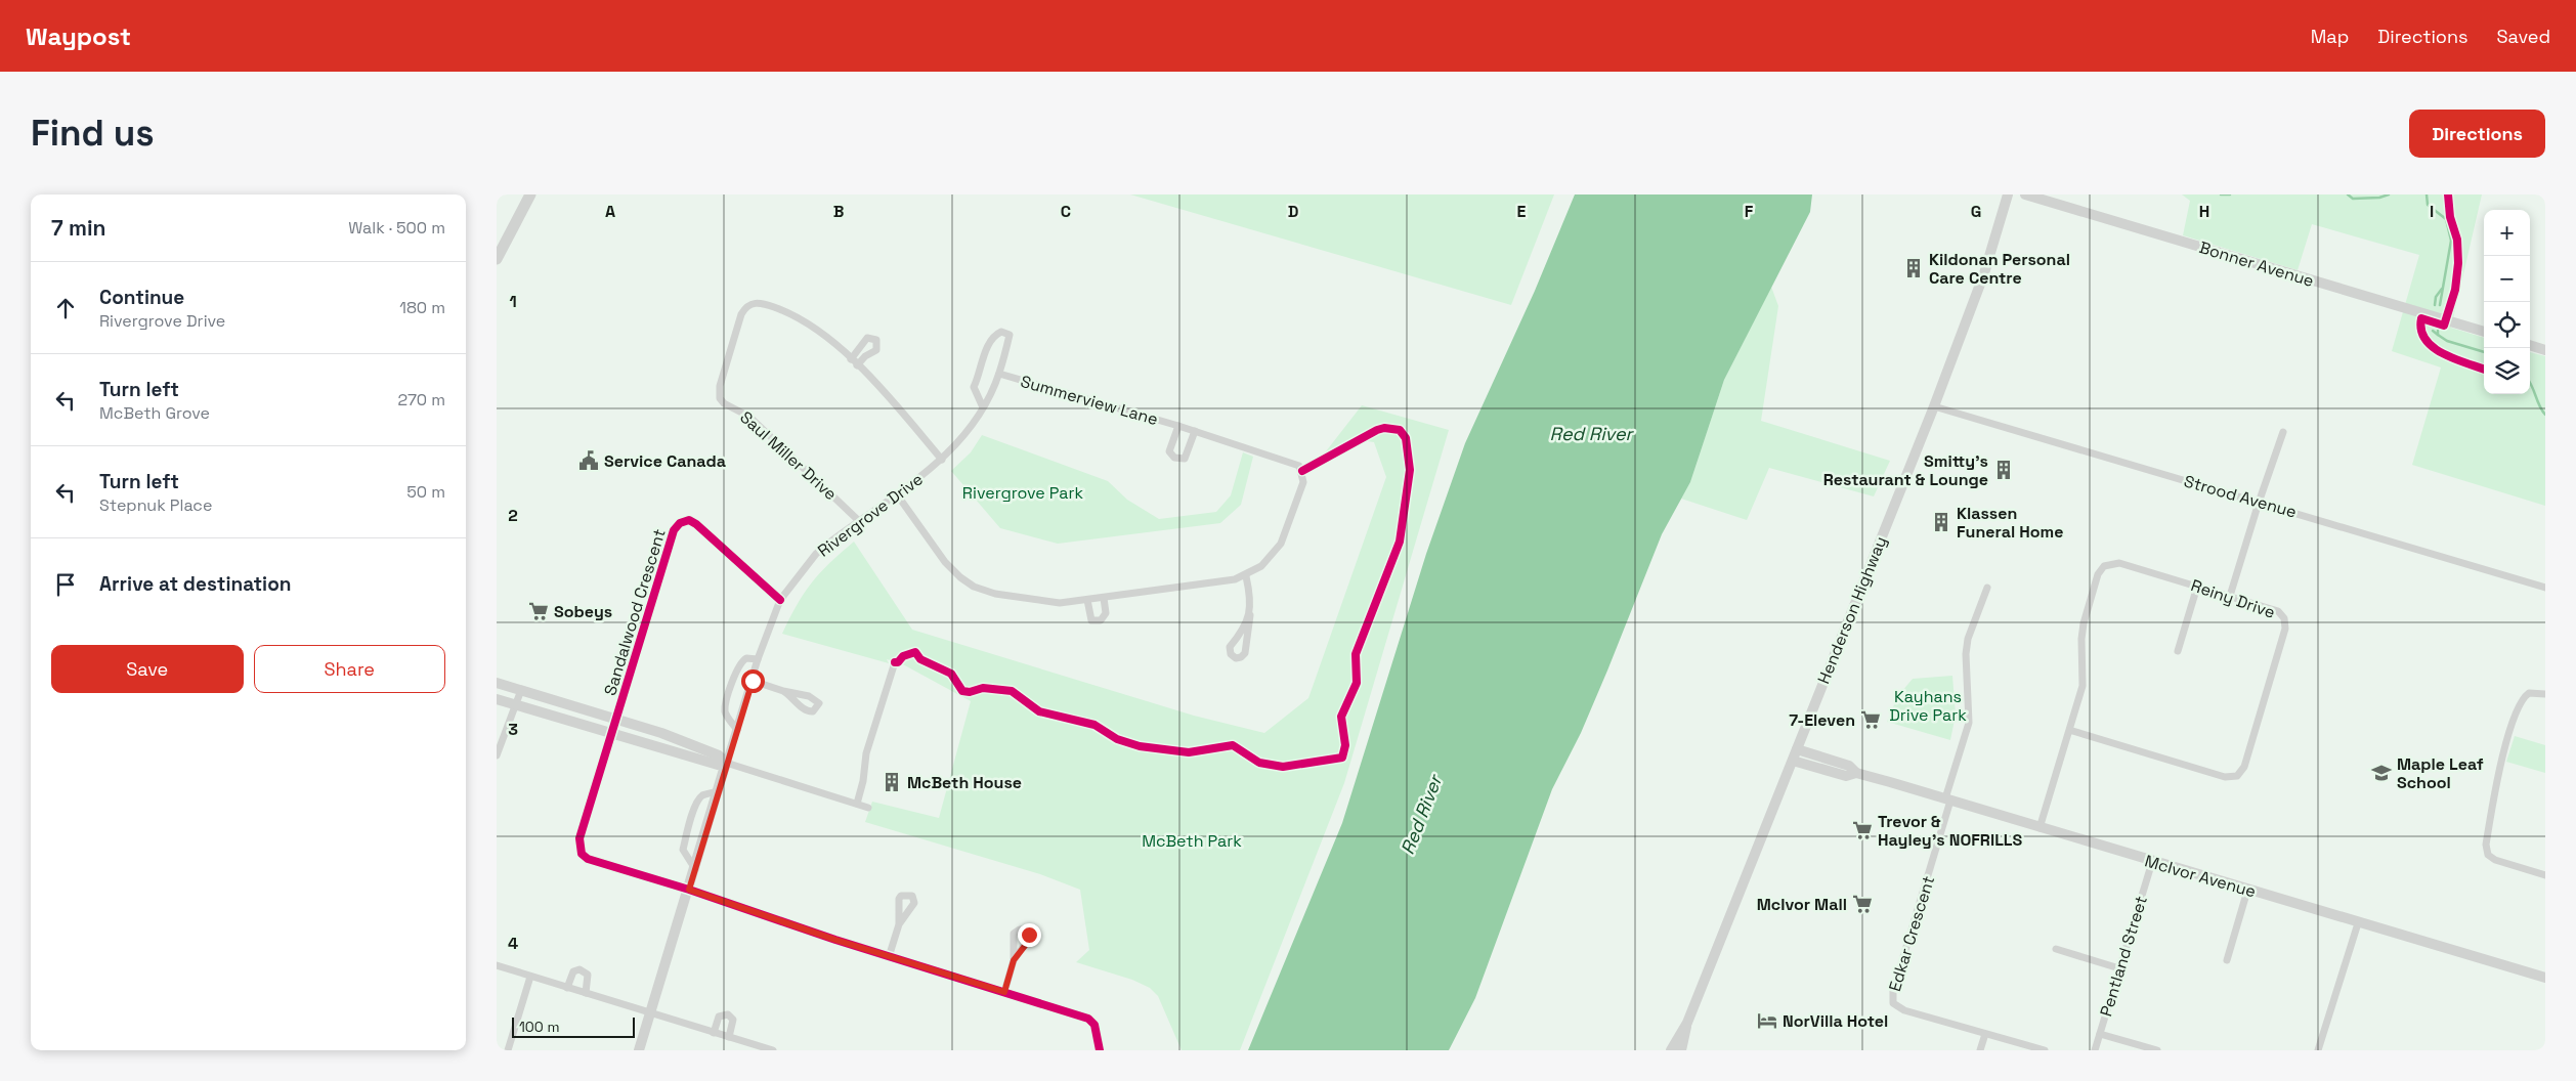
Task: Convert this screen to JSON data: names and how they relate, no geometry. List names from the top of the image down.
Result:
{
  "streets": {
    "street": [
      "Bonner Avenue",
      "Summerview Lane",
      "Saul Miller Drive",
      "Strood Avenue",
      "Rivergrove Drive",
      "Reiny Drive",
      "Henderson Highway",
      "Sandalwood Crescent",
      "McIvor Avenue",
      "Edkar Crescent",
      "Pentland Street"
    ]
  },
  "crossings": [
    ["Summerview Lane", "Rivergrove Drive"],
    ["Saul Miller Drive", "Rivergrove Drive"],
    ["Strood Avenue", "Henderson Highway"],
    ["Rivergrove Drive", "Sandalwood Crescent"],
    ["Reiny Drive", "McIvor Avenue"],
    ["Henderson Highway", "McIvor Avenue"],
    ["McIvor Avenue", "Edkar Crescent"],
    ["McIvor Avenue", "Pentland Street"]
  ],
  "water": ["Red River"],
  "parks": ["Rivergrove Park", "Kayhans Drive Park", "McBeth Park"],
  "places": {
    "building": [
      "Kildonan Personal Care Centre",
      "Smitty's Restaurant & Lounge",
      "Klassen Funeral Home",
      "McBeth House"
    ],
    "public building": ["Service Canada"],
    "supermarket": [
      "Sobeys",
      "7-Eleven",
      "Trevor & Hayley's NOFRILLS",
      "McIvor Mall"
    ],
    "school or university": ["Maple Leaf School"],
    "hotel": ["NorVilla Hotel"]
  },
  "scale_bar": "100 m",
  "page": {
    "header": "Waypost",
    "nav": ["Map", "Directions", "Saved"],
    "buttons": [
      "Directions",
      ["Save", "Share"]
    ],
    "title": "Find us",
    "heading": ["7 min", "Walk · 500 m"],
    "map_buttons": ["+", "−"],
    "list": [
      ["Continue", "Rivergrove Drive", "180 m"],
      ["Turn left", "McBeth Grove", "270 m"],
      ["Turn left", "Stepnuk Place", "50 m"],
      "Arrive at destination"
    ],
    "scale": "100 m"
  },
  "grid": {
    "columns": [
      "A",
      "B",
      "C",
      "D",
      "E",
      "F",
      "G",
      "H",
      "I"
    ],
    "rows": [
      "1",
      "2",
      "3",
      "4"
    ]
  }
}
